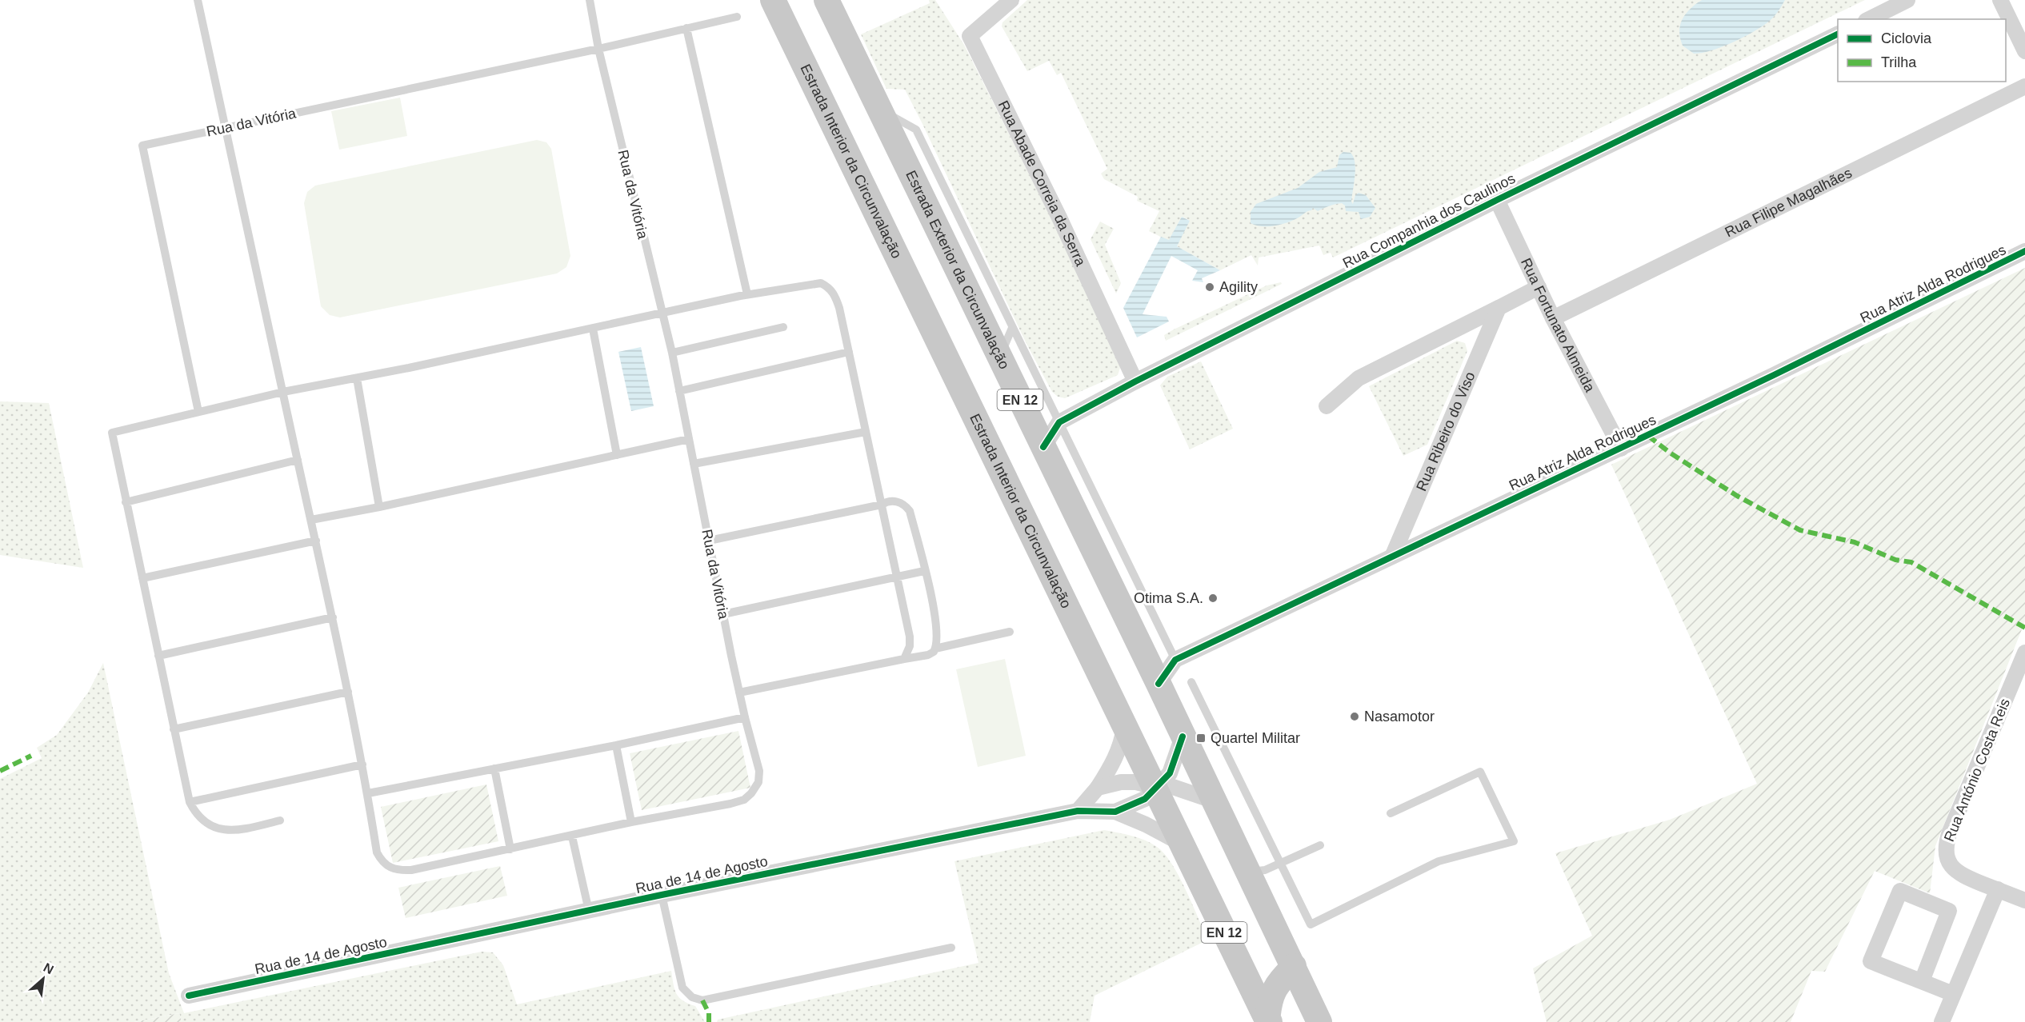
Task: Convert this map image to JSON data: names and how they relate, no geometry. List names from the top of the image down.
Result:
{
  "streets": {
    "main road": ["Estrada Interior da Circunvalação", "Estrada Exterior da Circunvalação", "EN 12"],
    "street": [
      "Rua Abade Correia da Serra",
      "Rua Filipe Magalhães",
      "Rua Companhia dos Caulinos",
      "Rua Atriz Alda Rodrigues",
      "Rua Fortunato Almeida",
      "Rua Ribeiro do Viso",
      "Rua António Costa Reis",
      "Rua de 14 de Agosto"
    ],
    "lane": ["Rua da Vitória"]
  },
  "crossings": [
    ["Estrada Interior da Circunvalação", "Rua de 14 de Agosto"],
    ["Rua Abade Correia da Serra", "Rua Companhia dos Caulinos"],
    ["Rua Filipe Magalhães", "Rua Fortunato Almeida"],
    ["Rua Companhia dos Caulinos", "Estrada Exterior da Circunvalação"],
    ["Rua Companhia dos Caulinos", "Rua Fortunato Almeida"],
    ["Estrada Exterior da Circunvalação", "Rua Atriz Alda Rodrigues"],
    ["Estrada Exterior da Circunvalação", "Rua de 14 de Agosto"],
    ["Rua Atriz Alda Rodrigues", "Rua Fortunato Almeida"],
    ["Rua Atriz Alda Rodrigues", "Rua Ribeiro do Viso"]
  ],
  "places": {
    "other": ["Agility", "Otima S.A.", "Nasamotor"],
    "transit": ["Quartel Militar"]
  },
  "legend": ["Ciclovia", "Trilha"],
  "north": "top right"
}
